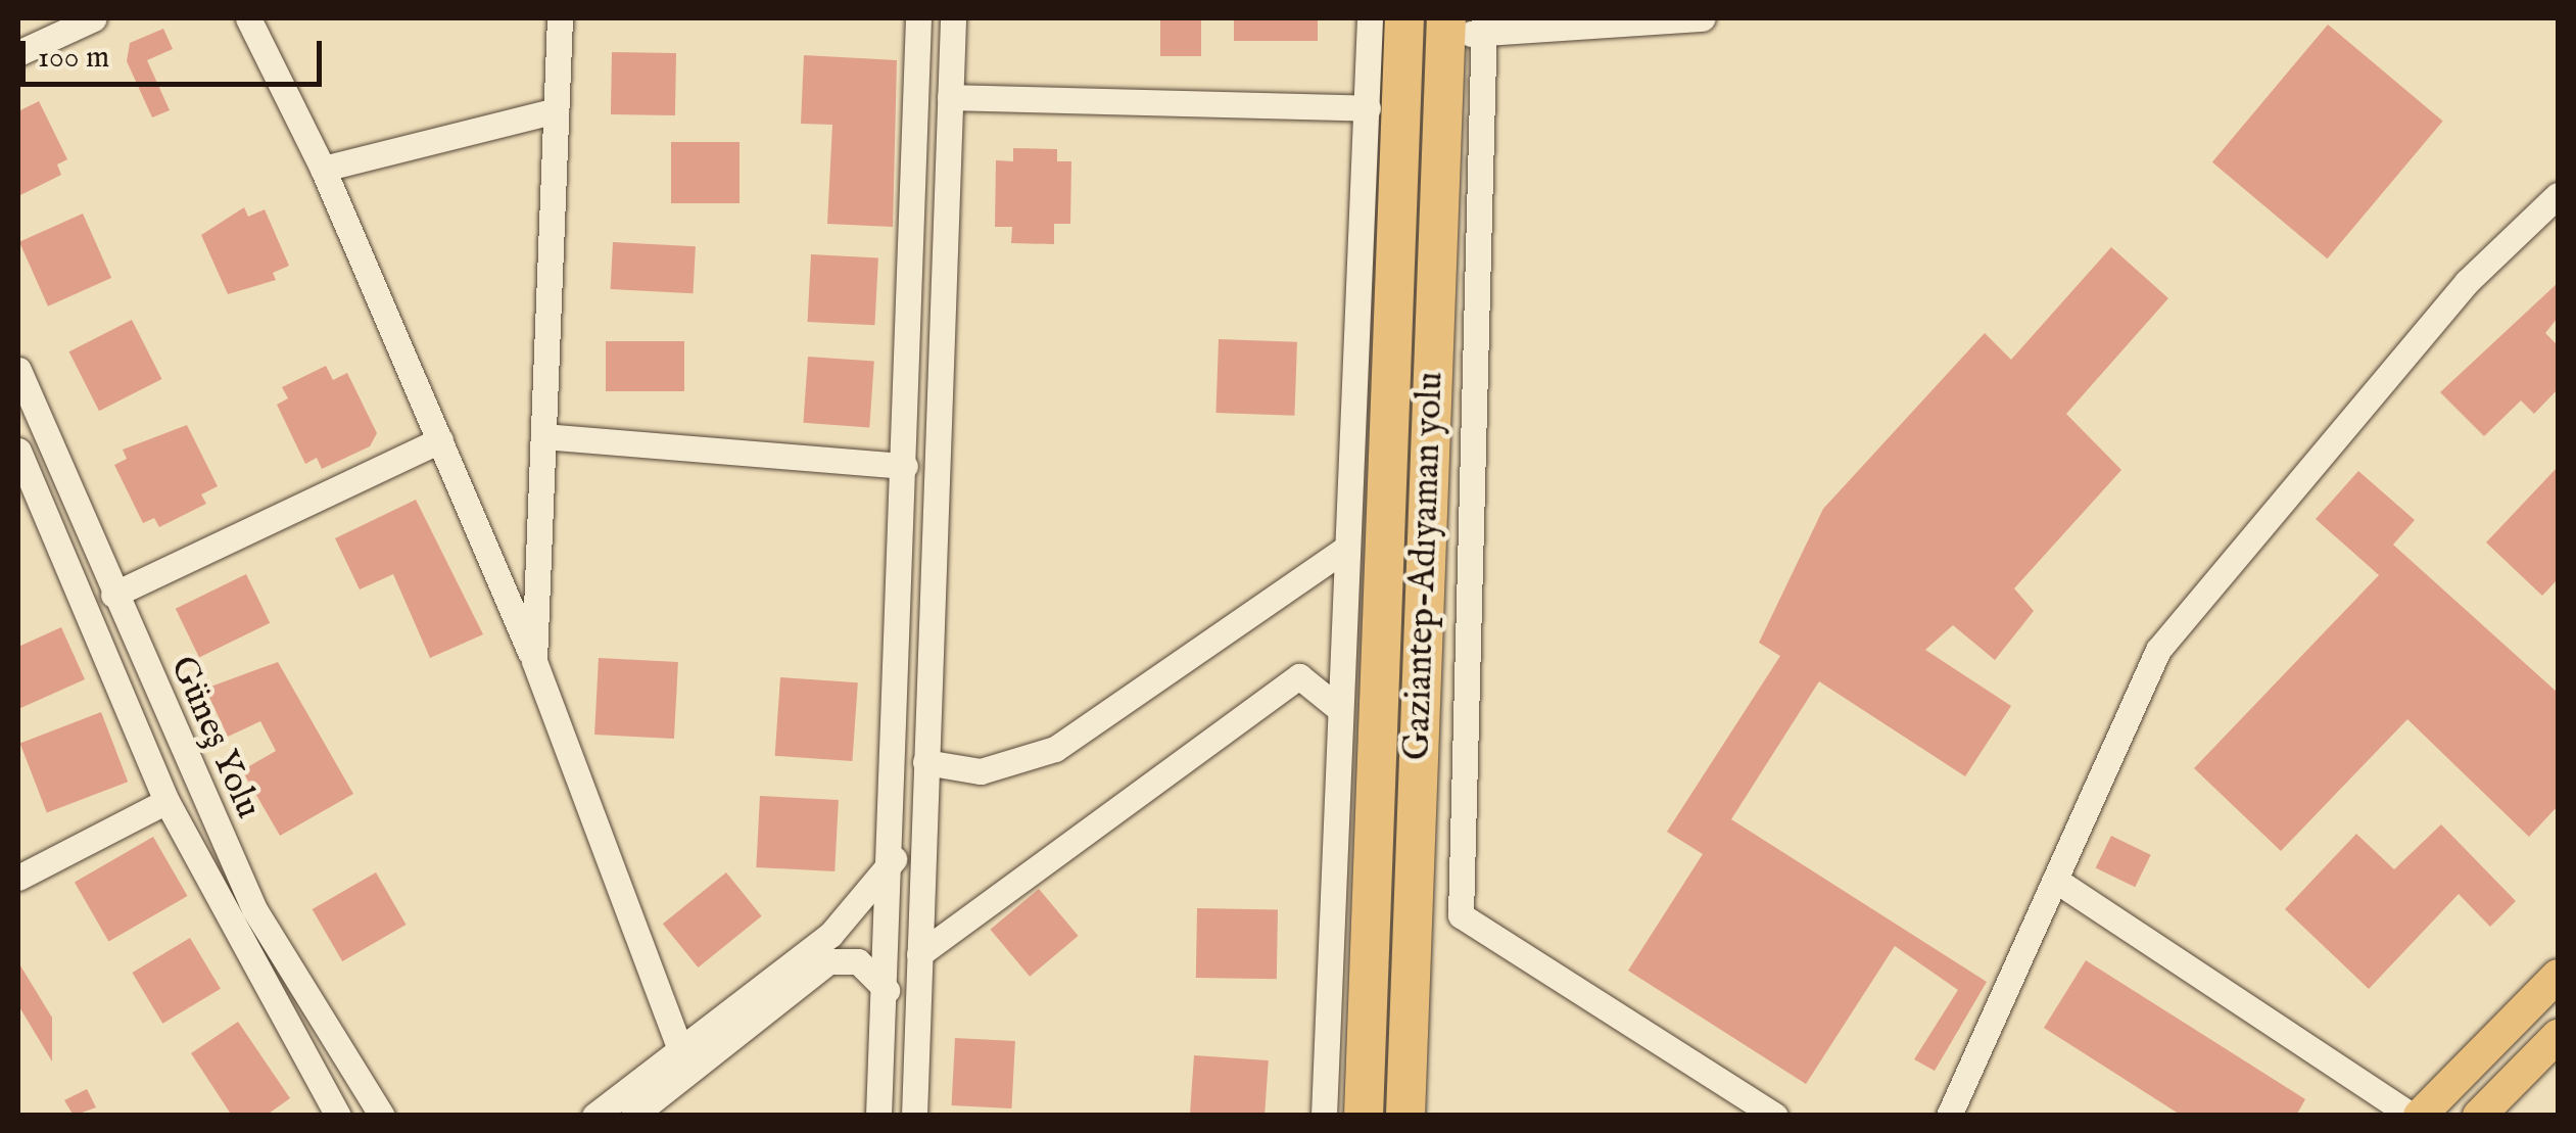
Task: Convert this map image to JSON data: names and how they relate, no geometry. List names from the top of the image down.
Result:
{
  "streets": {
    "highway": ["Gaziantep-Adıyaman yolu"],
    "street": ["Güneş Yolu"]
  },
  "scale_bar": "100 m"
}
